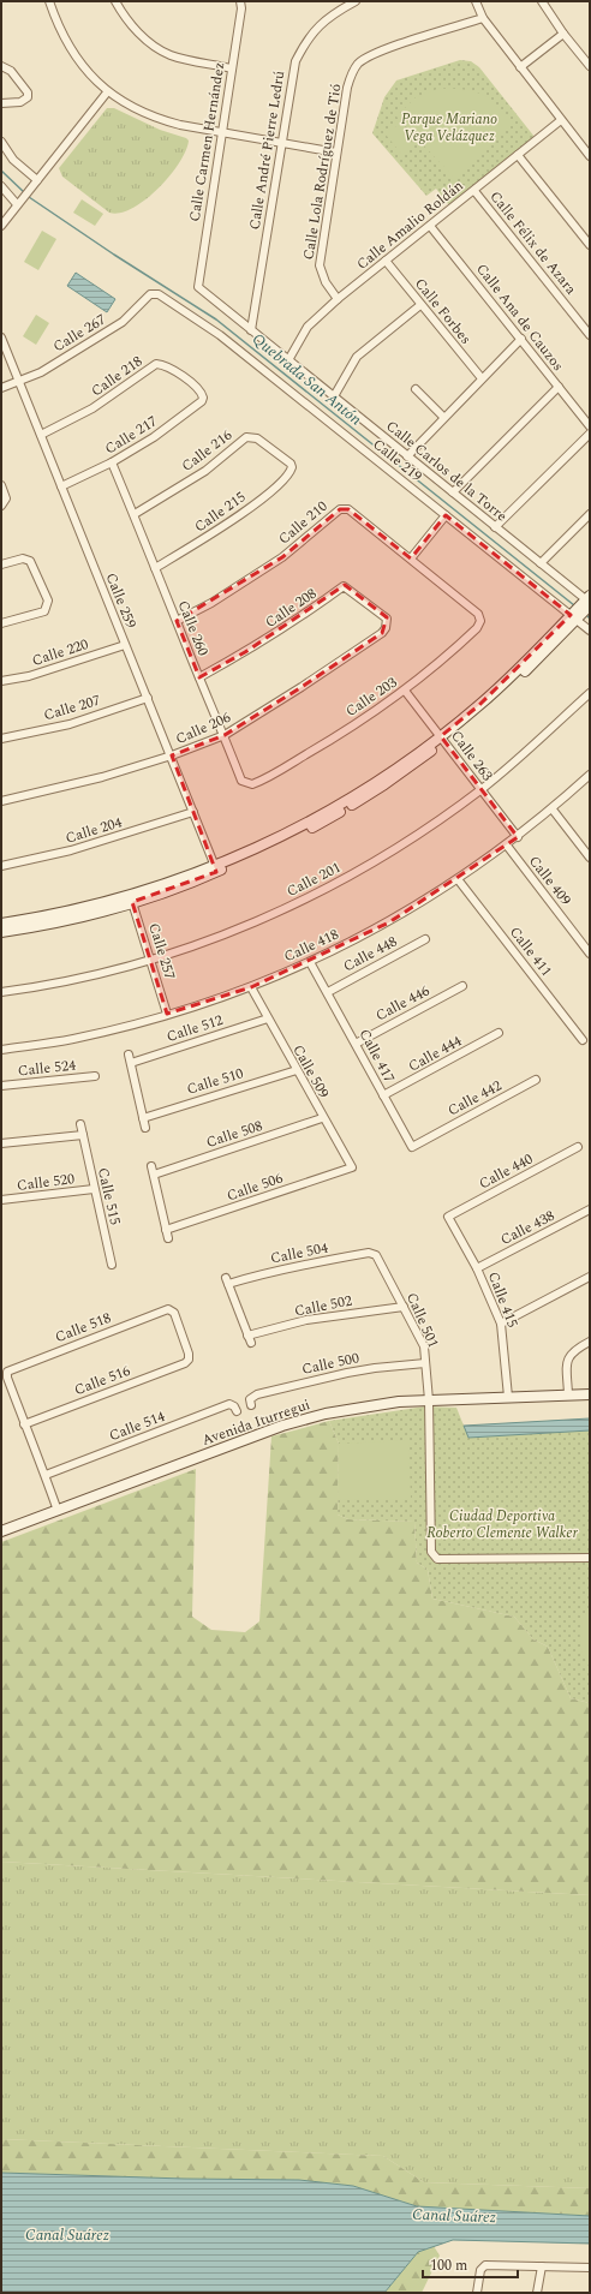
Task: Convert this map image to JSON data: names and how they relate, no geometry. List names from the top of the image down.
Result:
{
  "streets": {
    "street": [
      "Calle Carmen Hernández",
      "Calle André Pierre Ledrú",
      "Calle Lola Rodríguez de Tió",
      "Calle Amalio Roldán",
      "Calle Félix de Azara",
      "Calle Forbes",
      "Calle Ana de Cauzos",
      "Calle 267",
      "Calle 218",
      "Calle 217",
      "Calle 216",
      "Calle 219",
      "Calle Carlos de la Torre",
      "Calle 215",
      "Calle 210",
      "Calle 259",
      "Calle 208",
      "Calle 260",
      "Calle 220",
      "Calle 203",
      "Calle 207",
      "Calle 206",
      "Calle 263",
      "Calle 204",
      "Calle 201",
      "Calle 409",
      "Calle 418",
      "Calle 257",
      "Calle 411",
      "Calle 448",
      "Calle 446",
      "Calle 512",
      "Calle 444",
      "Calle 417",
      "Calle 524",
      "Calle 509",
      "Calle 510",
      "Calle 442",
      "Calle 508",
      "Calle 440",
      "Calle 520",
      "Calle 506",
      "Calle 515",
      "Calle 438",
      "Calle 504",
      "Calle 415",
      "Calle 502",
      "Calle 501",
      "Calle 518",
      "Calle 500",
      "Calle 516",
      "Avenida Iturregui",
      "Calle 514"
    ]
  },
  "crossings": [
    ["Calle Carmen Hernández", "Calle Carlos de la Torre"],
    ["Calle André Pierre Ledrú", "Calle Carlos de la Torre"],
    ["Calle Lola Rodríguez de Tió", "Calle Amalio Roldán"],
    ["Calle Amalio Roldán", "Calle Félix de Azara"],
    ["Calle Amalio Roldán", "Calle Forbes"],
    ["Calle Amalio Roldán", "Calle Ana de Cauzos"],
    ["Calle Amalio Roldán", "Calle Carlos de la Torre"],
    ["Calle 267", "Calle 219"],
    ["Calle 267", "Calle 259"],
    ["Calle 218", "Calle 217"],
    ["Calle 218", "Calle 259"],
    ["Calle 217", "Calle 259"],
    ["Calle 217", "Calle 260"],
    ["Calle 216", "Calle 215"],
    ["Calle 216", "Calle 260"],
    ["Calle 215", "Calle 260"],
    ["Calle 210", "Calle 260"],
    ["Calle 210", "Calle 203"],
    ["Calle 259", "Calle 220"],
    ["Calle 259", "Calle 207"],
    ["Calle 259", "Calle 206"],
    ["Calle 259", "Calle 204"],
    ["Calle 208", "Calle 260"],
    ["Calle 208", "Calle 206"],
    ["Calle 260", "Calle 203"],
    ["Calle 260", "Calle 206"],
    ["Calle 203", "Calle 263"],
    ["Calle 263", "Calle 201"],
    ["Calle 263", "Calle 418"],
    ["Calle 201", "Calle 257"],
    ["Calle 409", "Calle 418"],
    ["Calle 418", "Calle 257"],
    ["Calle 418", "Calle 411"],
    ["Calle 418", "Calle 417"],
    ["Calle 418", "Calle 509"],
    ["Calle 448", "Calle 417"],
    ["Calle 446", "Calle 417"],
    ["Calle 512", "Calle 509"],
    ["Calle 444", "Calle 417"],
    ["Calle 417", "Calle 442"],
    ["Calle 509", "Calle 510"],
    ["Calle 509", "Calle 508"],
    ["Calle 509", "Calle 506"],
    ["Calle 440", "Calle 415"],
    ["Calle 520", "Calle 515"],
    ["Calle 438", "Calle 415"],
    ["Calle 504", "Calle 502"],
    ["Calle 504", "Calle 501"],
    ["Calle 415", "Avenida Iturregui"],
    ["Calle 502", "Calle 501"],
    ["Calle 501", "Calle 500"],
    ["Calle 501", "Avenida Iturregui"],
    ["Calle 518", "Calle 516"]
  ],
  "water": ["Quebrada San Antón", "Canal Suárez"],
  "parks": ["Parque Mariano Vega Velázquez", "Ciudad Deportiva Roberto Clemente Walker"],
  "scale_bar": "100 m"
}
